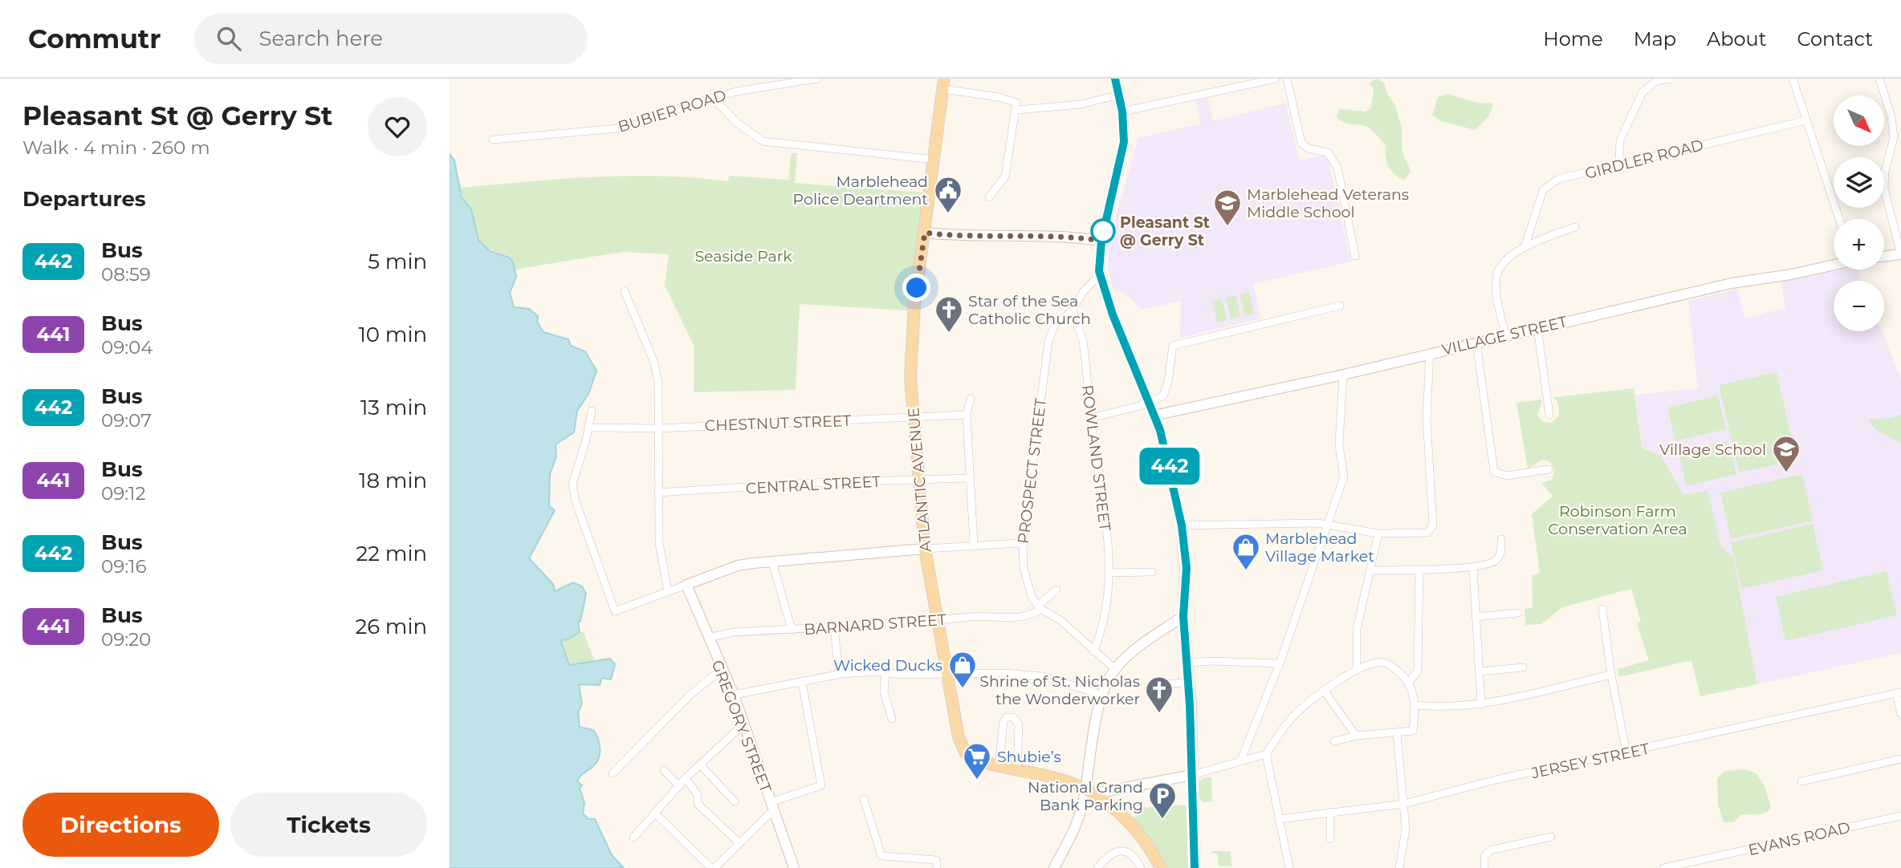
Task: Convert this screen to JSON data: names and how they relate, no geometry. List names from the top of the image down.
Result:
{
  "streets": {
    "main road": ["VILLAGE STREET", "ATLANTIC AVENUE", "GREGORY STREET"],
    "street": [
      "BUBIER ROAD",
      "GIRDLER ROAD",
      "CHESTNUT STREET",
      "ROWLAND STREET",
      "PROSPECT STREET",
      "CENTRAL STREET",
      "BARNARD STREET",
      "JERSEY STREET",
      "EVANS ROAD"
    ]
  },
  "crossings": [
    ["CHESTNUT STREET", "ATLANTIC AVENUE"],
    ["ROWLAND STREET", "PROSPECT STREET"],
    ["PROSPECT STREET", "BARNARD STREET"],
    ["ATLANTIC AVENUE", "CENTRAL STREET"],
    ["ATLANTIC AVENUE", "BARNARD STREET"],
    ["BARNARD STREET", "GREGORY STREET"]
  ],
  "parks": ["Seaside Park", "Robinson Farm Conservation Area"],
  "places": {
    "public building": ["Marblehead Police Deartment"],
    "school or university": ["Marblehead Veterans Middle School", "Village School"],
    "other": ["Pleasant St @ Gerry St"],
    "church": ["Star of the Sea Catholic Church", "Shrine of St. Nicholas the Wonderworker"],
    "shop": ["Marblehead Village Market", "Wicked Ducks"],
    "supermarket": ["Shubie’s"],
    "parking": ["National Grand Bank Parking"]
  },
  "lines": ["bus line 442"],
  "north": "bottom right",
  "page": {
    "header": "Commutr",
    "search": "Search here",
    "nav": [
      "Home",
      "Map",
      "About",
      "Contact"
    ],
    "heading": [
      ["Pleasant St @ Gerry St", "Walk · 4 min · 260 m"],
      "Departures"
    ],
    "on_map": "442",
    "map_buttons": ["+", "−"],
    "list": [
      {
        "mark": "442",
        "name": "Bus",
        "note": "08:59",
        "value": "5 min"
      },
      {
        "mark": "441",
        "name": "Bus",
        "note": "09:04",
        "value": "10 min"
      },
      {
        "mark": "442",
        "name": "Bus",
        "note": "09:07",
        "value": "13 min"
      },
      {
        "mark": "441",
        "name": "Bus",
        "note": "09:12",
        "value": "18 min"
      },
      {
        "mark": "442",
        "name": "Bus",
        "note": "09:16",
        "value": "22 min"
      },
      {
        "mark": "441",
        "name": "Bus",
        "note": "09:20",
        "value": "26 min"
      }
    ],
    "buttons": ["Directions", "Tickets"]
  }
}
